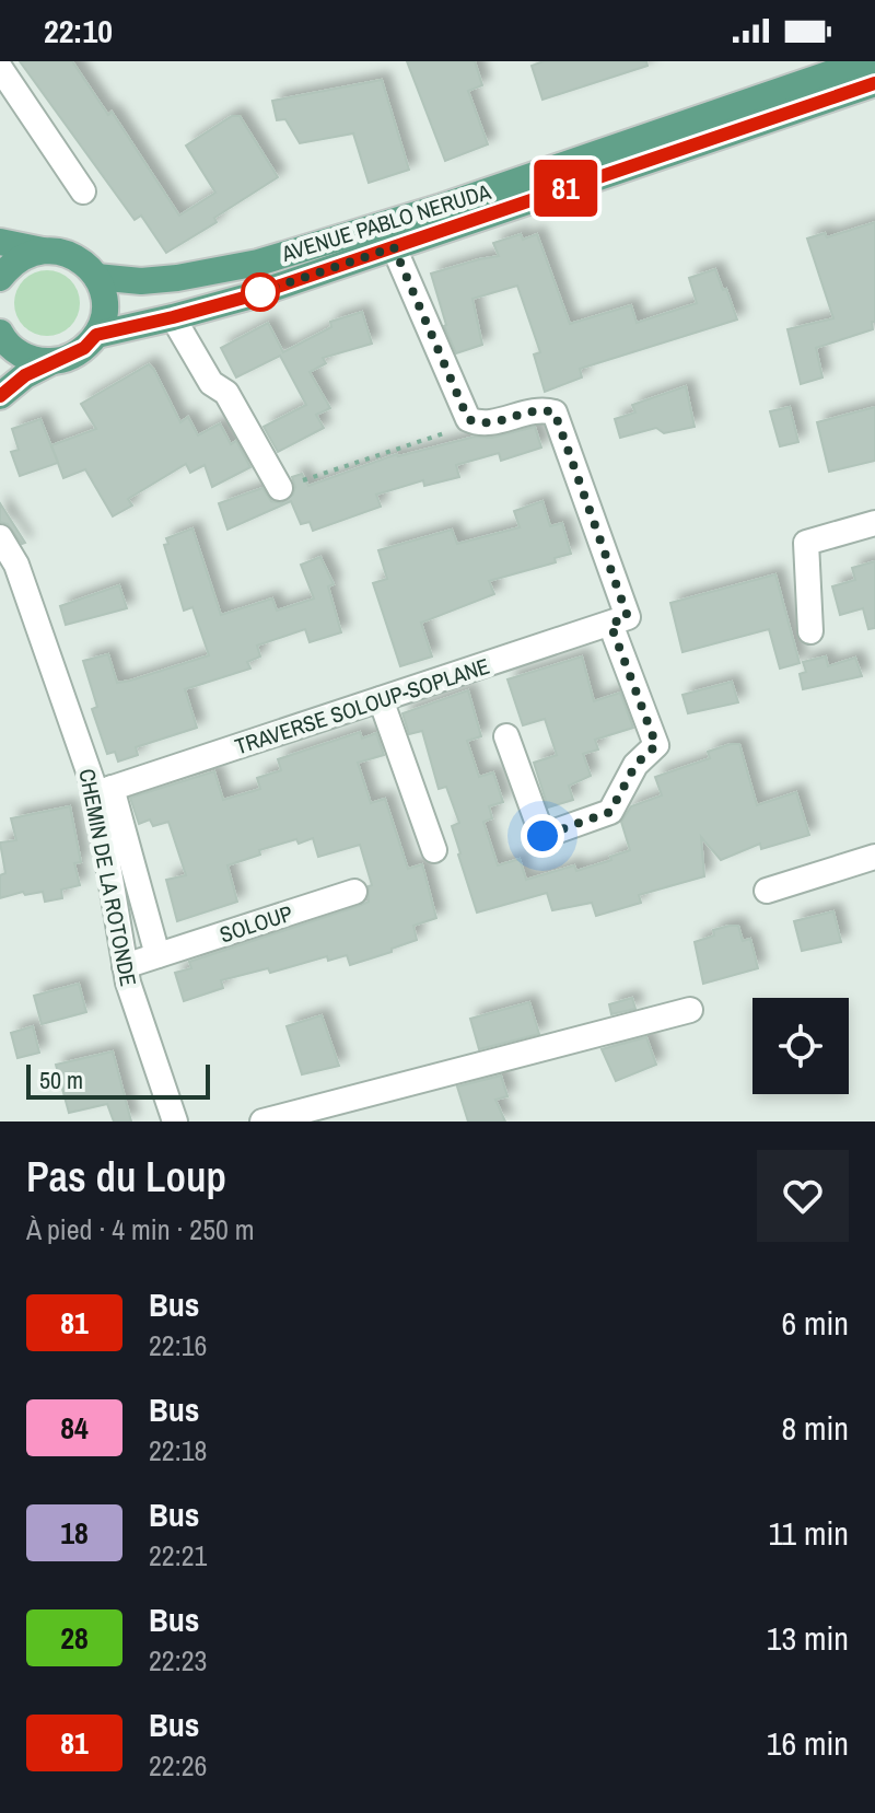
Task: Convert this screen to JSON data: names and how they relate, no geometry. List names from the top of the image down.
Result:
{
  "streets": {
    "main road": ["AVENUE PABLO NERUDA"],
    "street": ["TRAVERSE SOLOUP-SOPLANE", "CHEMIN DE LA ROTONDE", "SOLOUP"]
  },
  "crossings": [
    ["TRAVERSE SOLOUP-SOPLANE", "CHEMIN DE LA ROTONDE"],
    ["CHEMIN DE LA ROTONDE", "SOLOUP"]
  ],
  "lines": ["bus line 81"],
  "scale_bar": "50 m",
  "page": {
    "status": "22:10",
    "on_map": "81",
    "scale": "50 m",
    "heading": ["Pas du Loup", "À pied · 4 min · 250 m"],
    "list": [
      {
        "mark": "81",
        "name": "Bus",
        "note": "22:16",
        "value": "6 min"
      },
      {
        "mark": "84",
        "name": "Bus",
        "note": "22:18",
        "value": "8 min"
      },
      {
        "mark": "18",
        "name": "Bus",
        "note": "22:21",
        "value": "11 min"
      },
      {
        "mark": "28",
        "name": "Bus",
        "note": "22:23",
        "value": "13 min"
      },
      {
        "mark": "81",
        "name": "Bus",
        "note": "22:26",
        "value": "16 min"
      }
    ]
  }
}
